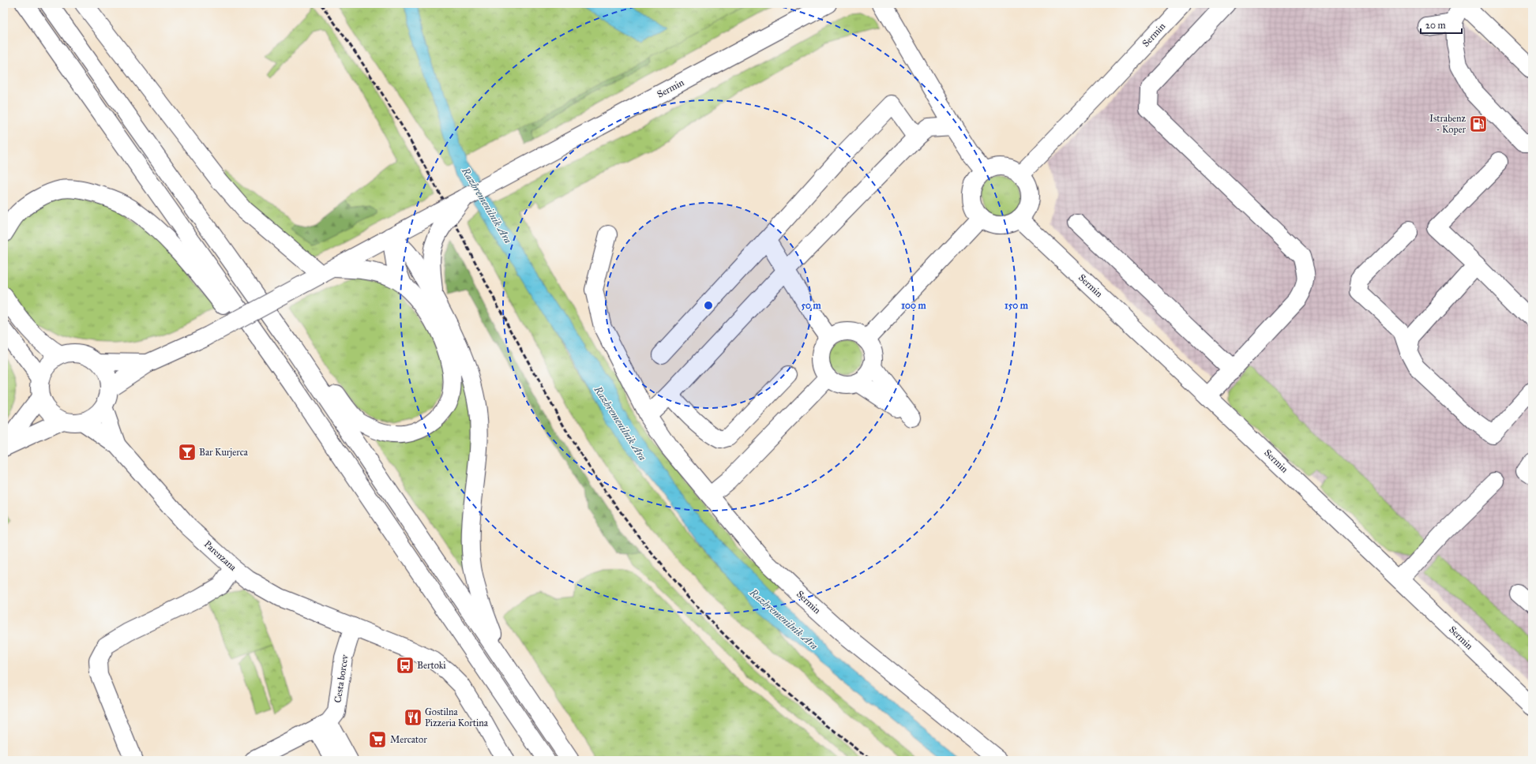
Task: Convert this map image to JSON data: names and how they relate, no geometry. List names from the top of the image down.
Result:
{
  "streets": {
    "main road": ["Sermin", "Parenzana", "Cesta borcev"]
  },
  "crossings": [
    ["Parenzana", "Cesta borcev"]
  ],
  "water": ["Razbremenilnik Ara"],
  "places": {
    "fuel station": ["Istrabenz - Koper"],
    "bar": ["Bar Kurjerca"],
    "bus stop": ["Bertoki"],
    "restaurant": ["Gostilna Pizzeria Kortina"],
    "supermarket": ["Mercator"]
  },
  "scale_bar": "20 m",
  "rings": ["50 m", "100 m", "150 m"]
}
